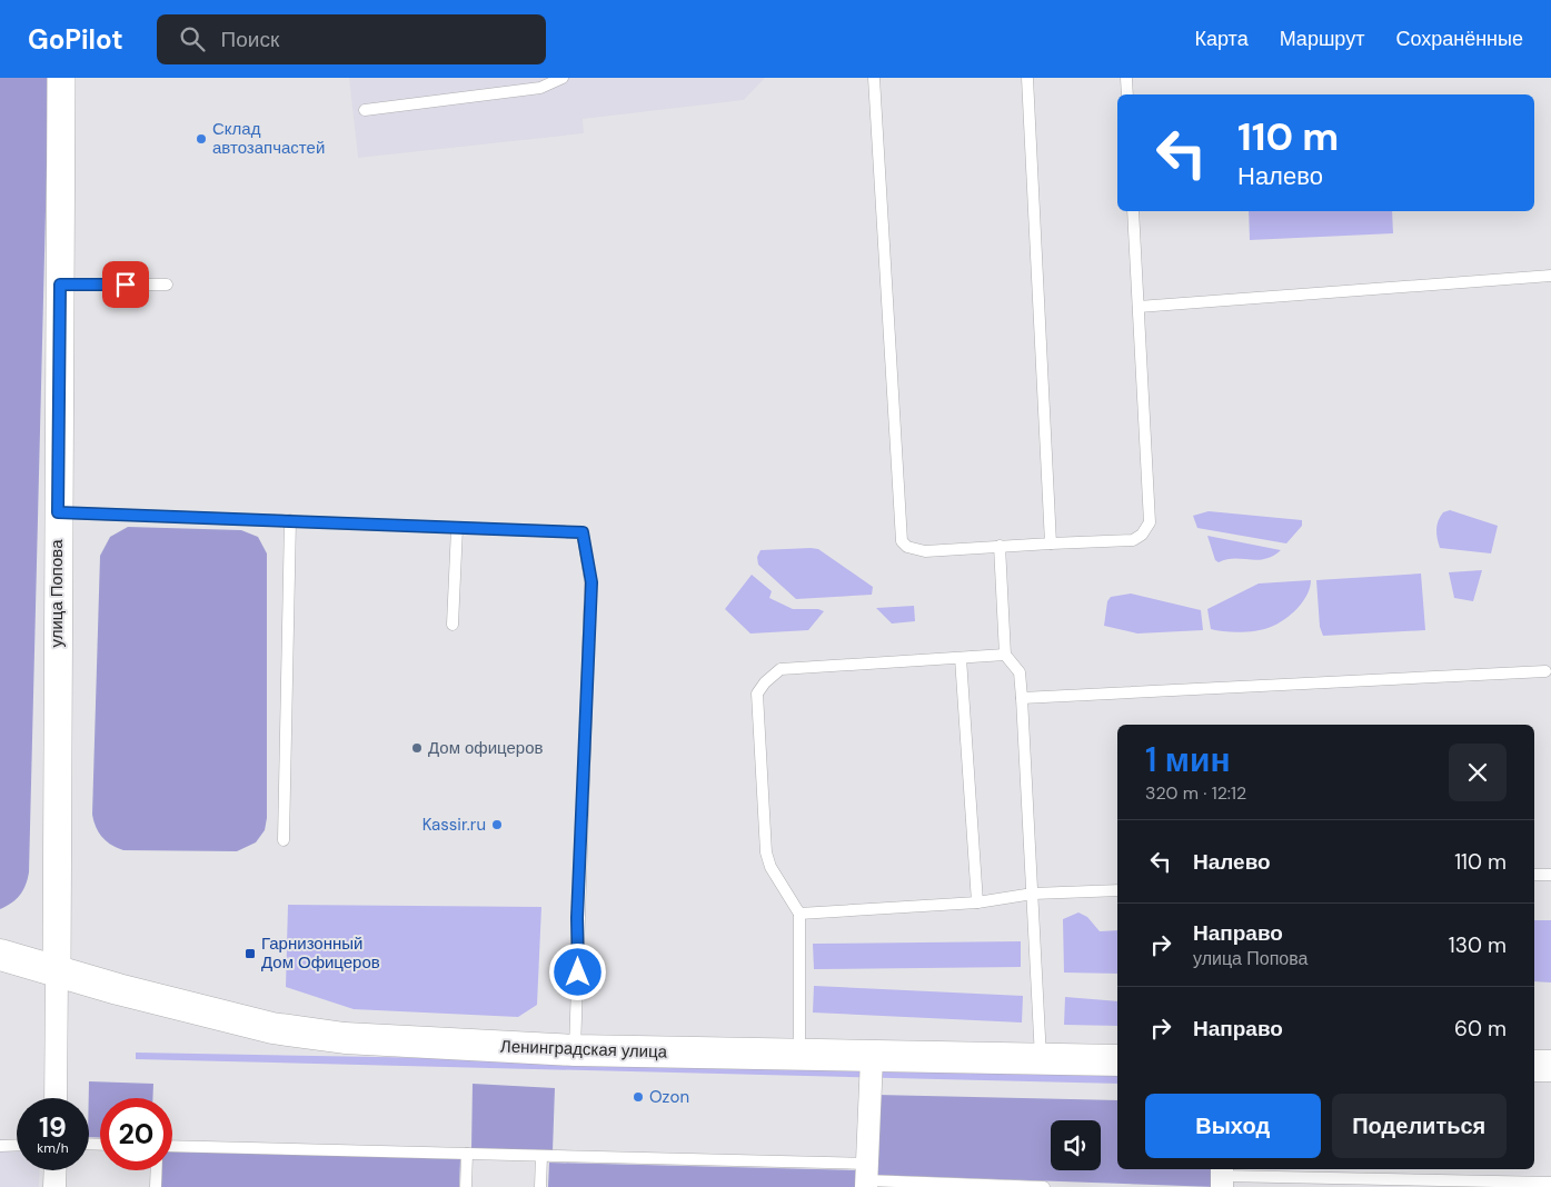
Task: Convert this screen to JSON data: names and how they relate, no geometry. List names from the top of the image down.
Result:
{
  "streets": {
    "main road": ["Ленинградская улица"],
    "street": ["улица Попова"]
  },
  "crossings": [
    ["улица Попова", "Ленинградская улица"]
  ],
  "places": {
    "other": [
      "Склад автозапчастей",
      "Дом офицеров",
      "Kassir.ru",
      "Ozon"
    ],
    "transit": ["Гарнизонный Дом Офицеров"]
  },
  "page": {
    "header": "GoPilot",
    "search": "Поиск",
    "nav": ["Карта", "Маршрут", "Сохранённые"],
    "turn": ["110 m", "Налево"],
    "heading": ["1 мин", "320 m · 12:12"],
    "list": [
      {
        "name": "Налево",
        "value": "110 m"
      },
      {
        "name": "Направо",
        "note": "улица Попова",
        "value": "130 m"
      },
      {
        "name": "Направо",
        "value": "60 m"
      }
    ],
    "buttons": ["Выход", "Поделиться"],
    "speed": "19 km/h",
    "limit": "20"
  }
}
